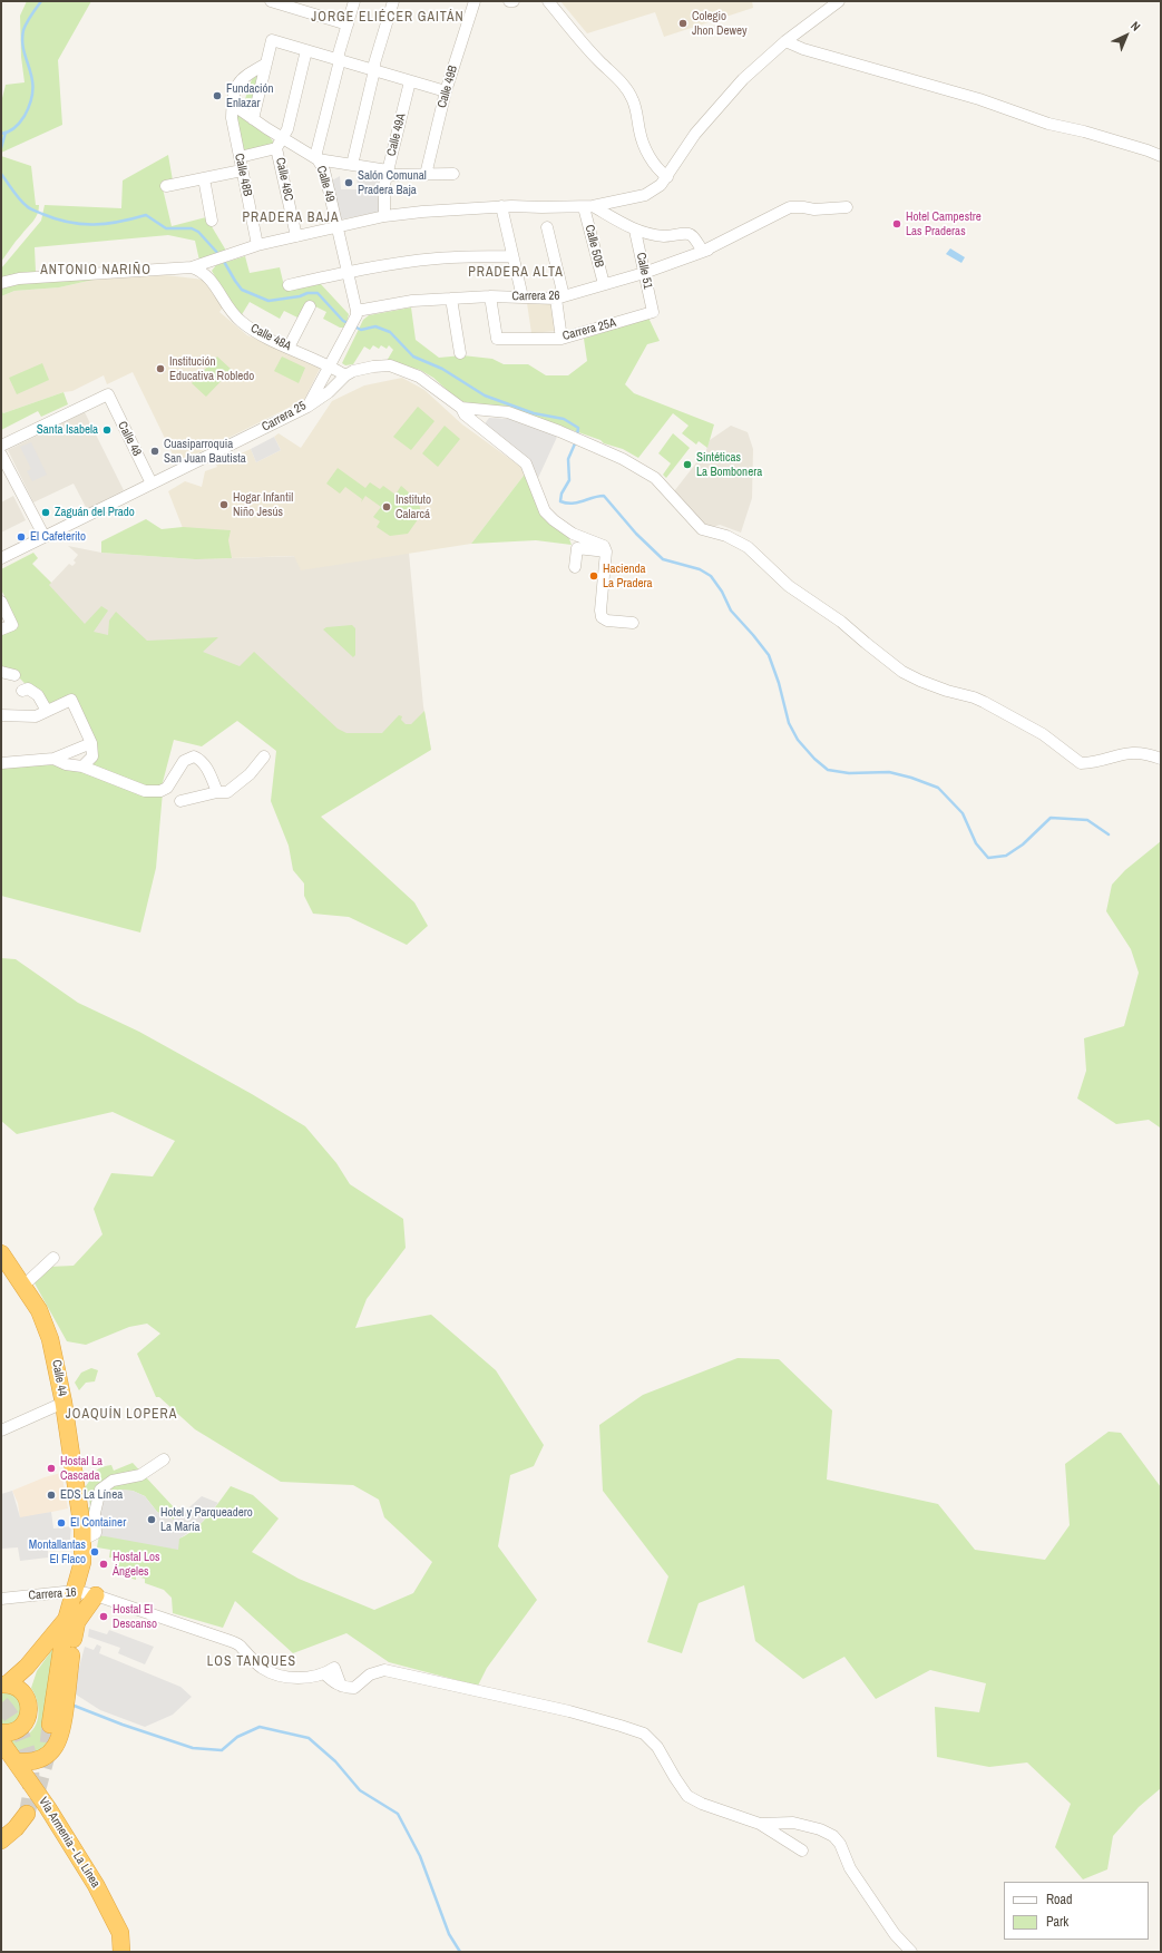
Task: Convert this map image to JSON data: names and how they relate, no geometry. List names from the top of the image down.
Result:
{
  "streets": {
    "highway": ["Calle 44", "Vía Armenia - La Línea"],
    "street": [
      "Calle 49B",
      "Calle 49A",
      "Calle 48B",
      "Calle 48C",
      "Calle 49",
      "Calle 50B",
      "Calle 51",
      "Carrera 26",
      "Carrera 25A",
      "Calle 48A",
      "Carrera 25",
      "Calle 48",
      "Carrera 16"
    ]
  },
  "crossings": [
    ["Calle 49", "Carrera 26"],
    ["Calle 49", "Carrera 25"],
    ["Calle 50B", "Carrera 26"],
    ["Calle 51", "Carrera 26"],
    ["Calle 51", "Carrera 25A"],
    ["Carrera 26", "Carrera 25A"],
    ["Carrera 26", "Carrera 25"],
    ["Calle 48A", "Carrera 25"],
    ["Carrera 25", "Calle 48"],
    ["Calle 44", "Carrera 16"]
  ],
  "districts": [
    "JORGE ELIÉCER GAITÁN",
    "PRADERA BAJA",
    "ANTONIO NARIÑO",
    "PRADERA ALTA",
    "JOAQUÍN LOPERA",
    "LOS TANQUES"
  ],
  "places": [
    "Colegio Jhon Dewey",
    "Fundación Enlazar",
    "Salón Comunal Pradera Baja",
    "Hotel Campestre Las Praderas",
    "Institución Educativa Robledo",
    "Santa Isabela",
    "Cuasiparroquia San Juan Bautista",
    "Sintéticas La Bombonera",
    "Hogar Infantil Niño Jesús",
    "Instituto Calarcá",
    "Zaguán del Prado",
    "El Cafeterito",
    "Hacienda La Pradera",
    "Hostal La Cascada",
    "EDS La Línea",
    "Hotel y Parqueadero La María",
    "El Container",
    "Montallantas El Flaco",
    "Hostal Los Ángeles",
    "Hostal El Descanso"
  ],
  "legend": ["Road", "Park"],
  "north": "top right"
}
